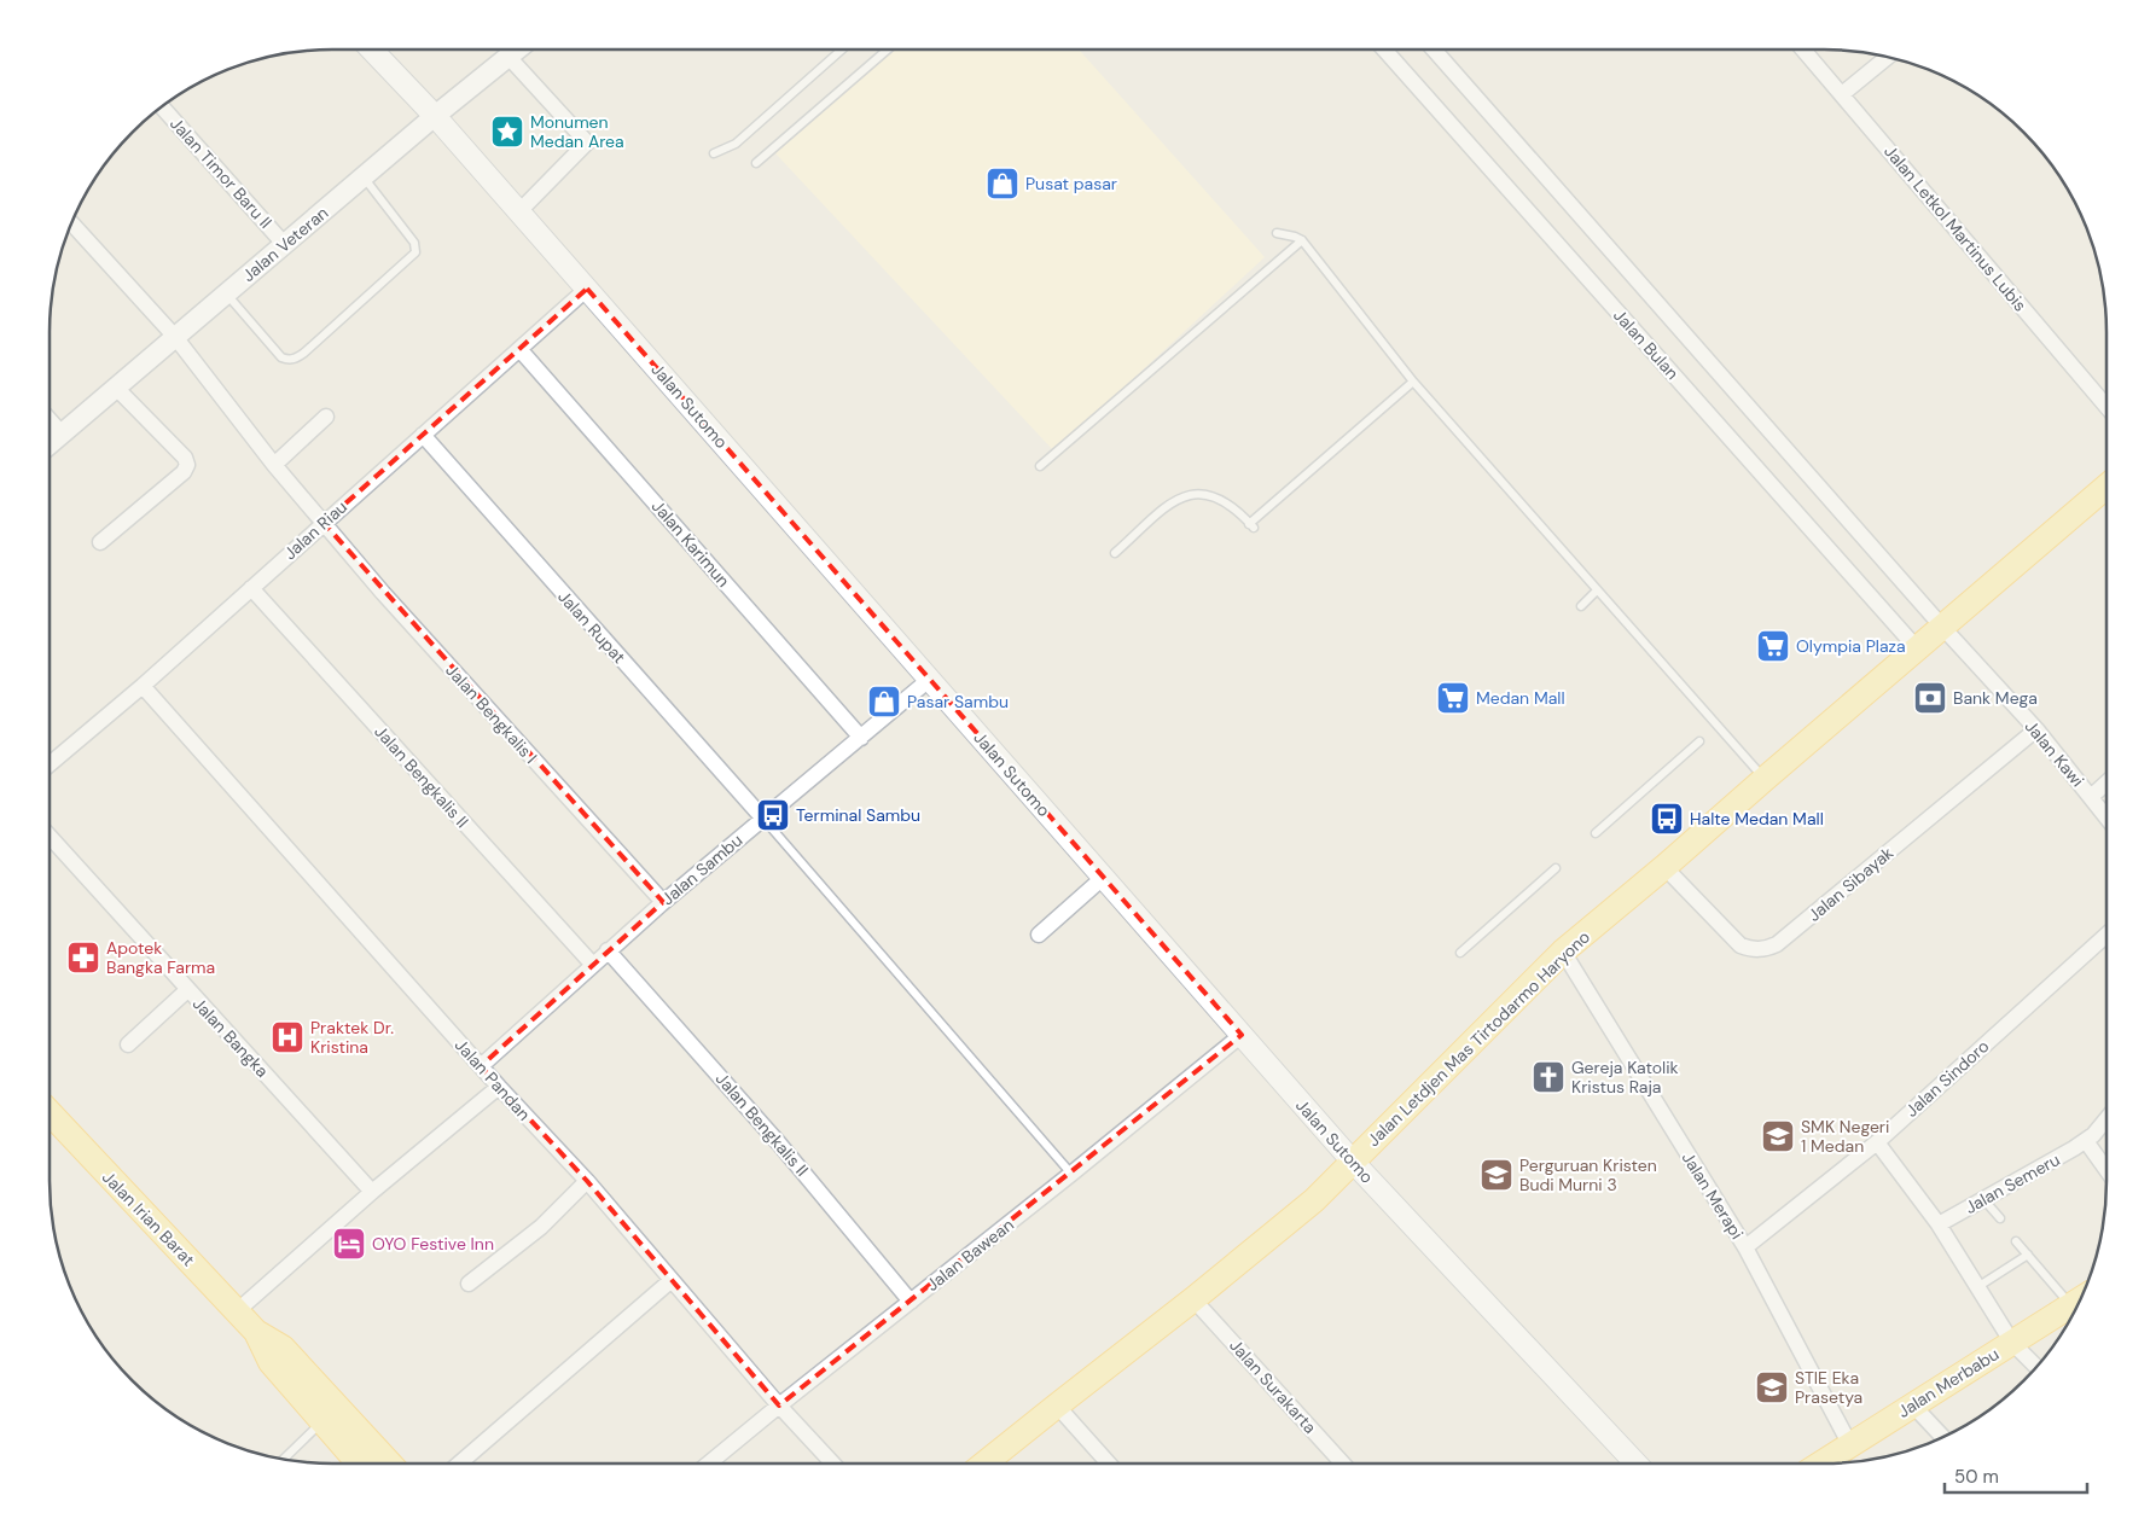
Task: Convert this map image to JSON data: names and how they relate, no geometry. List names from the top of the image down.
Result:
{
  "streets": {
    "main road": [
      "Jalan Sutomo",
      "Jalan Letdjen Mas Tirtodarmo Haryono",
      "Jalan Irian Barat",
      "Jalan Merbabu"
    ],
    "street": [
      "Jalan Timor Baru II",
      "Jalan Letkol Martinus Lubis",
      "Jalan Veteran",
      "Jalan Bulan",
      "Jalan Riau",
      "Jalan Karimun",
      "Jalan Rupat",
      "Jalan Bengkalis I",
      "Jalan Kawi",
      "Jalan Bengkalis II",
      "Jalan Sambu",
      "Jalan Sibayak",
      "Jalan Bangka",
      "Jalan Sindoro",
      "Jalan Pandan",
      "Jalan Semeru",
      "Jalan Merapi",
      "Jalan Bawean",
      "Jalan Surakarta"
    ]
  },
  "crossings": [
    ["Jalan Timor Baru II", "Jalan Veteran"],
    ["Jalan Veteran", "Jalan Sutomo"],
    ["Jalan Veteran", "Jalan Bengkalis I"],
    ["Jalan Bulan", "Jalan Kawi"],
    ["Jalan Bulan", "Jalan Letdjen Mas Tirtodarmo Haryono"],
    ["Jalan Sutomo", "Jalan Riau"],
    ["Jalan Sutomo", "Jalan Sambu"],
    ["Jalan Sutomo", "Jalan Letdjen Mas Tirtodarmo Haryono"],
    ["Jalan Sutomo", "Jalan Bawean"],
    ["Jalan Riau", "Jalan Karimun"],
    ["Jalan Riau", "Jalan Rupat"],
    ["Jalan Riau", "Jalan Bengkalis I"],
    ["Jalan Riau", "Jalan Bengkalis II"],
    ["Jalan Riau", "Jalan Pandan"],
    ["Jalan Karimun", "Jalan Sambu"],
    ["Jalan Rupat", "Jalan Sambu"],
    ["Jalan Bengkalis I", "Jalan Sambu"],
    ["Jalan Kawi", "Jalan Sibayak"],
    ["Jalan Kawi", "Jalan Letdjen Mas Tirtodarmo Haryono"],
    ["Jalan Bengkalis II", "Jalan Sambu"],
    ["Jalan Bengkalis II", "Jalan Bawean"],
    ["Jalan Sambu", "Jalan Pandan"],
    ["Jalan Sibayak", "Jalan Letdjen Mas Tirtodarmo Haryono"],
    ["Jalan Letdjen Mas Tirtodarmo Haryono", "Jalan Merapi"],
    ["Jalan Letdjen Mas Tirtodarmo Haryono", "Jalan Surakarta"],
    ["Jalan Sindoro", "Jalan Merapi"],
    ["Jalan Pandan", "Jalan Bawean"],
    ["Jalan Merapi", "Jalan Merbabu"]
  ],
  "places": {
    "place": ["Monumen Medan Area"],
    "shop": ["Pusat pasar", "Pasar Sambu"],
    "supermarket": ["Olympia Plaza", "Medan Mall"],
    "bank": ["Bank Mega"],
    "bus stop": ["Terminal Sambu", "Halte Medan Mall"],
    "pharmacy": ["Apotek Bangka Farma"],
    "hospital": ["Praktek Dr. Kristina"],
    "church": ["Gereja Katolik Kristus Raja"],
    "school or university": ["SMK Negeri 1 Medan", "Perguruan Kristen Budi Murni 3", "STIE Eka Prasetya"],
    "hotel": ["OYO Festive Inn"]
  },
  "scale_bar": "50 m"
}
